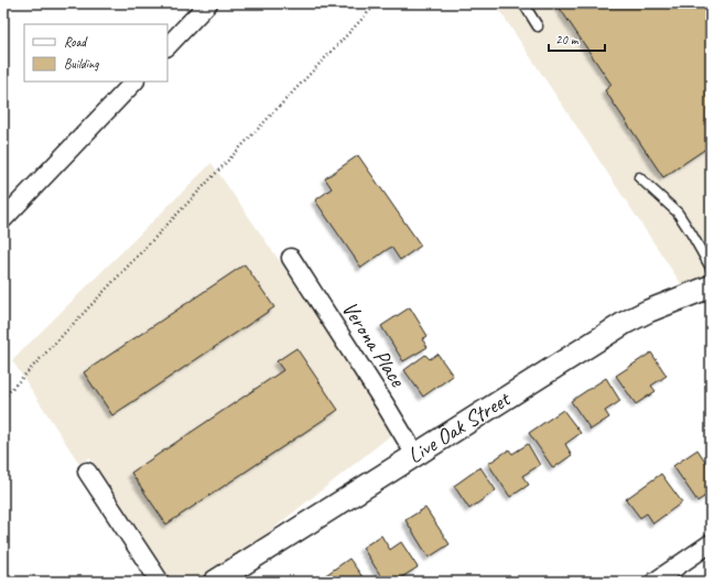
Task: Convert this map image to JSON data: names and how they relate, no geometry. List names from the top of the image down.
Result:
{
  "streets": {
    "street": ["Verona Place", "Live Oak Street"]
  },
  "crossings": [
    ["Verona Place", "Live Oak Street"]
  ],
  "legend": ["Road", "Building"],
  "scale_bar": "20 m"
}
